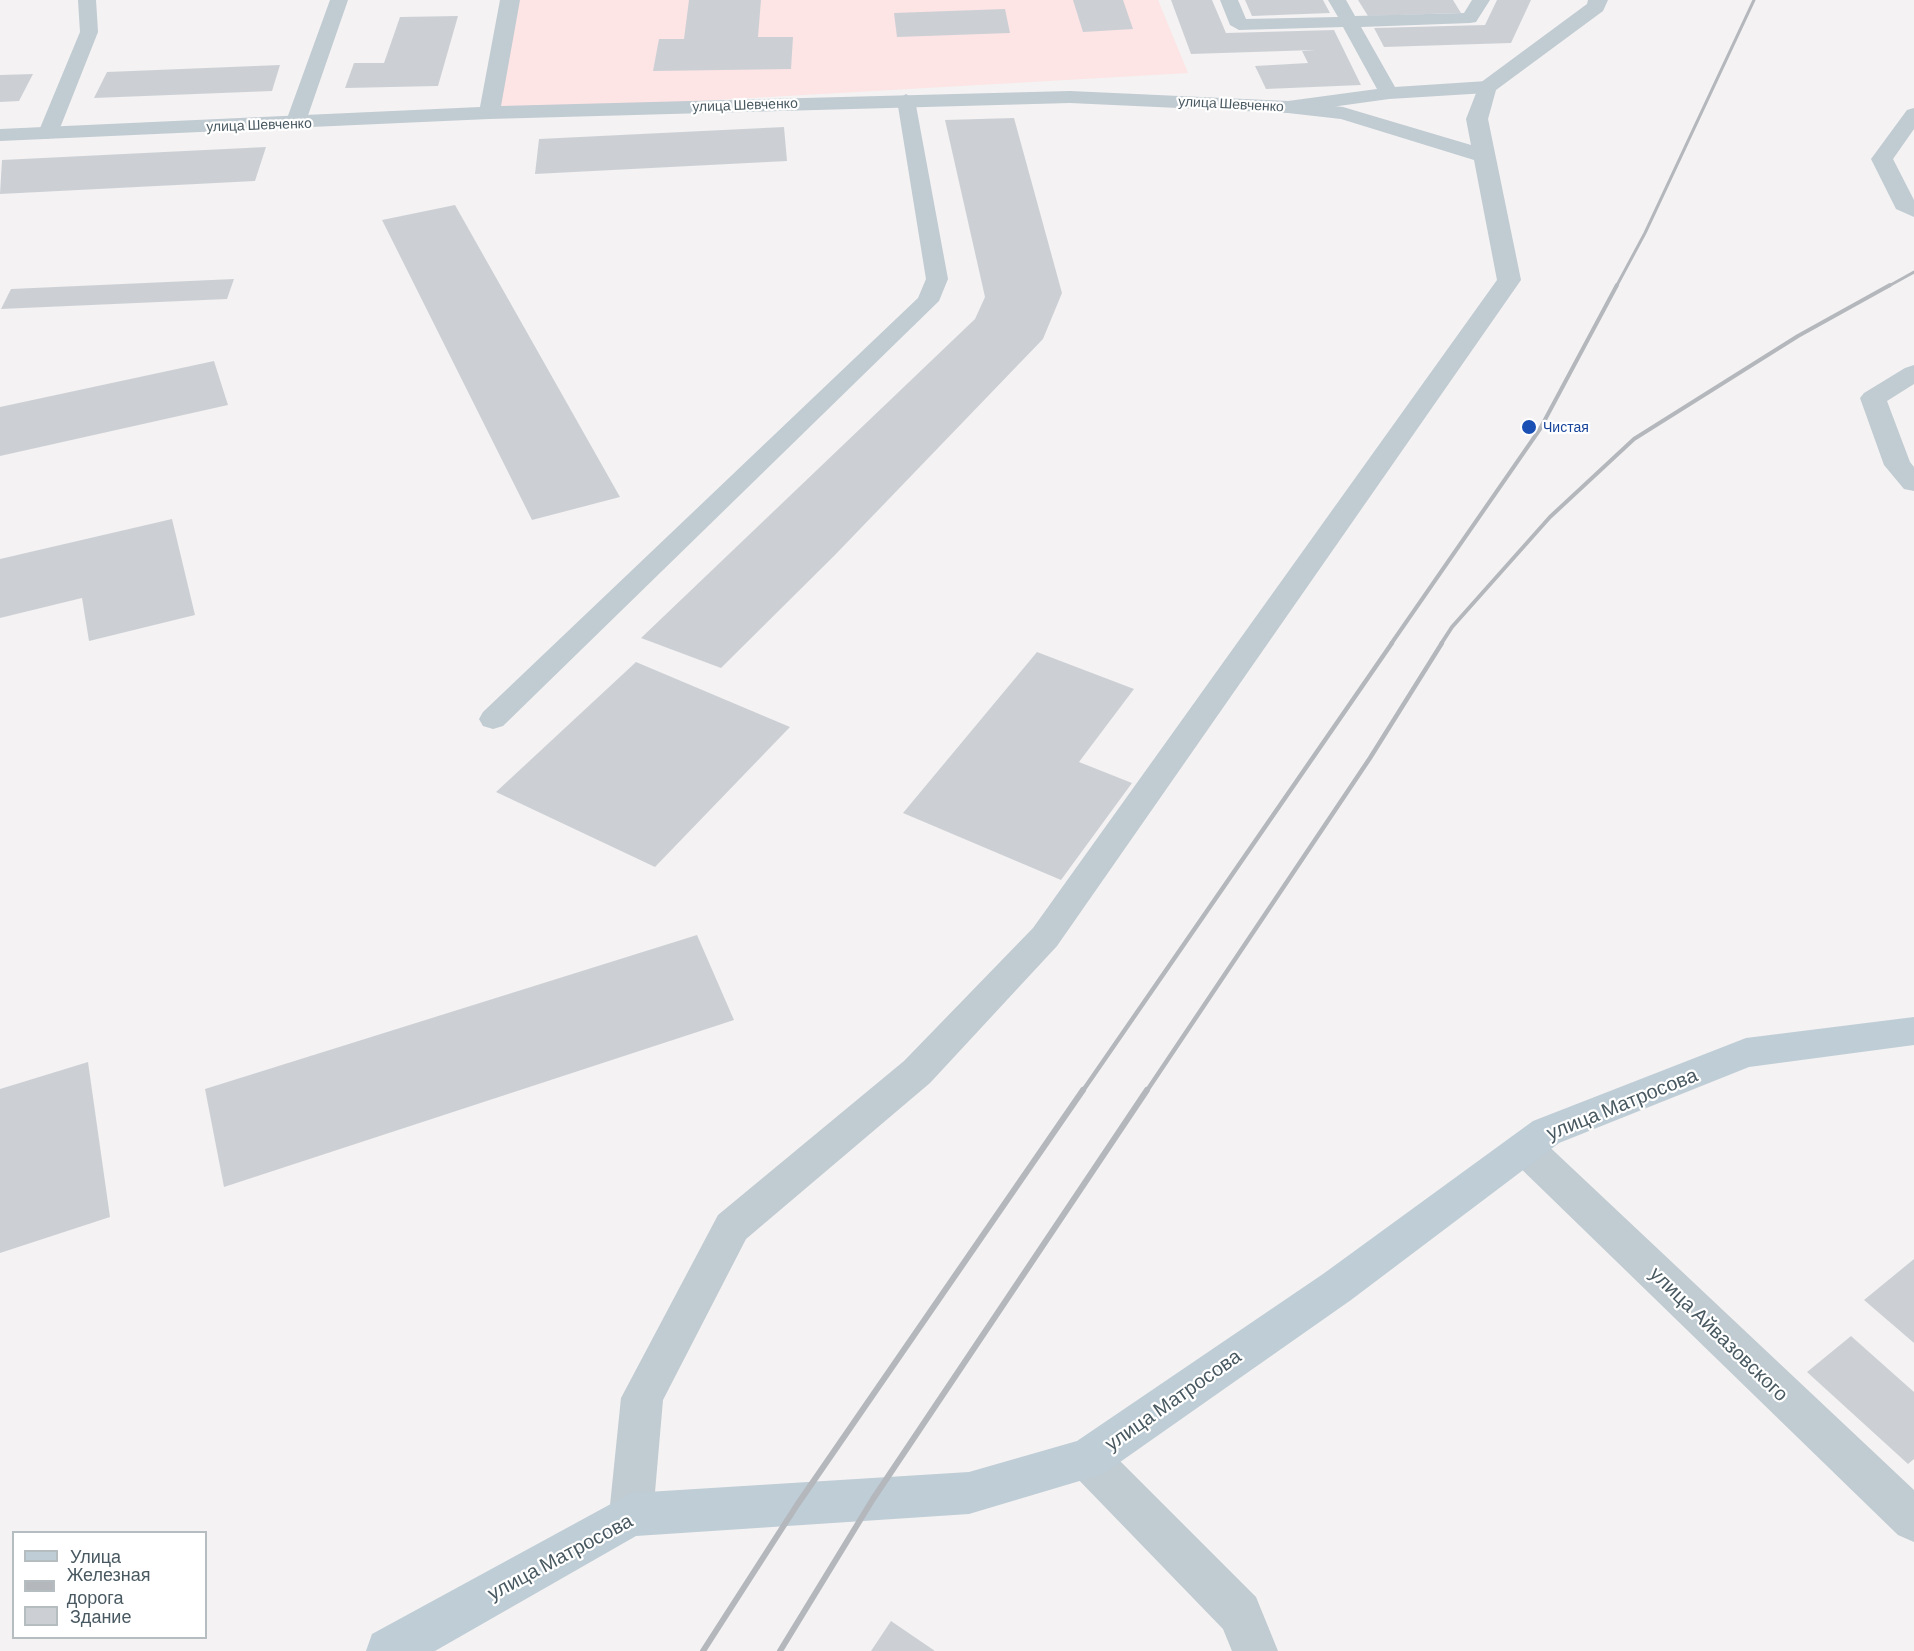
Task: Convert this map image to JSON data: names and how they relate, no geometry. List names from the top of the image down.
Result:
{
  "streets": {
    "main road": ["улица Матросова"],
    "street": ["улица Шевченко", "улица Айвазовского"]
  },
  "crossings": [
    ["улица Матросова", "улица Айвазовского"]
  ],
  "places": ["Чистая"],
  "legend": ["Улица", "Железная дорога", "Здание"]
}
